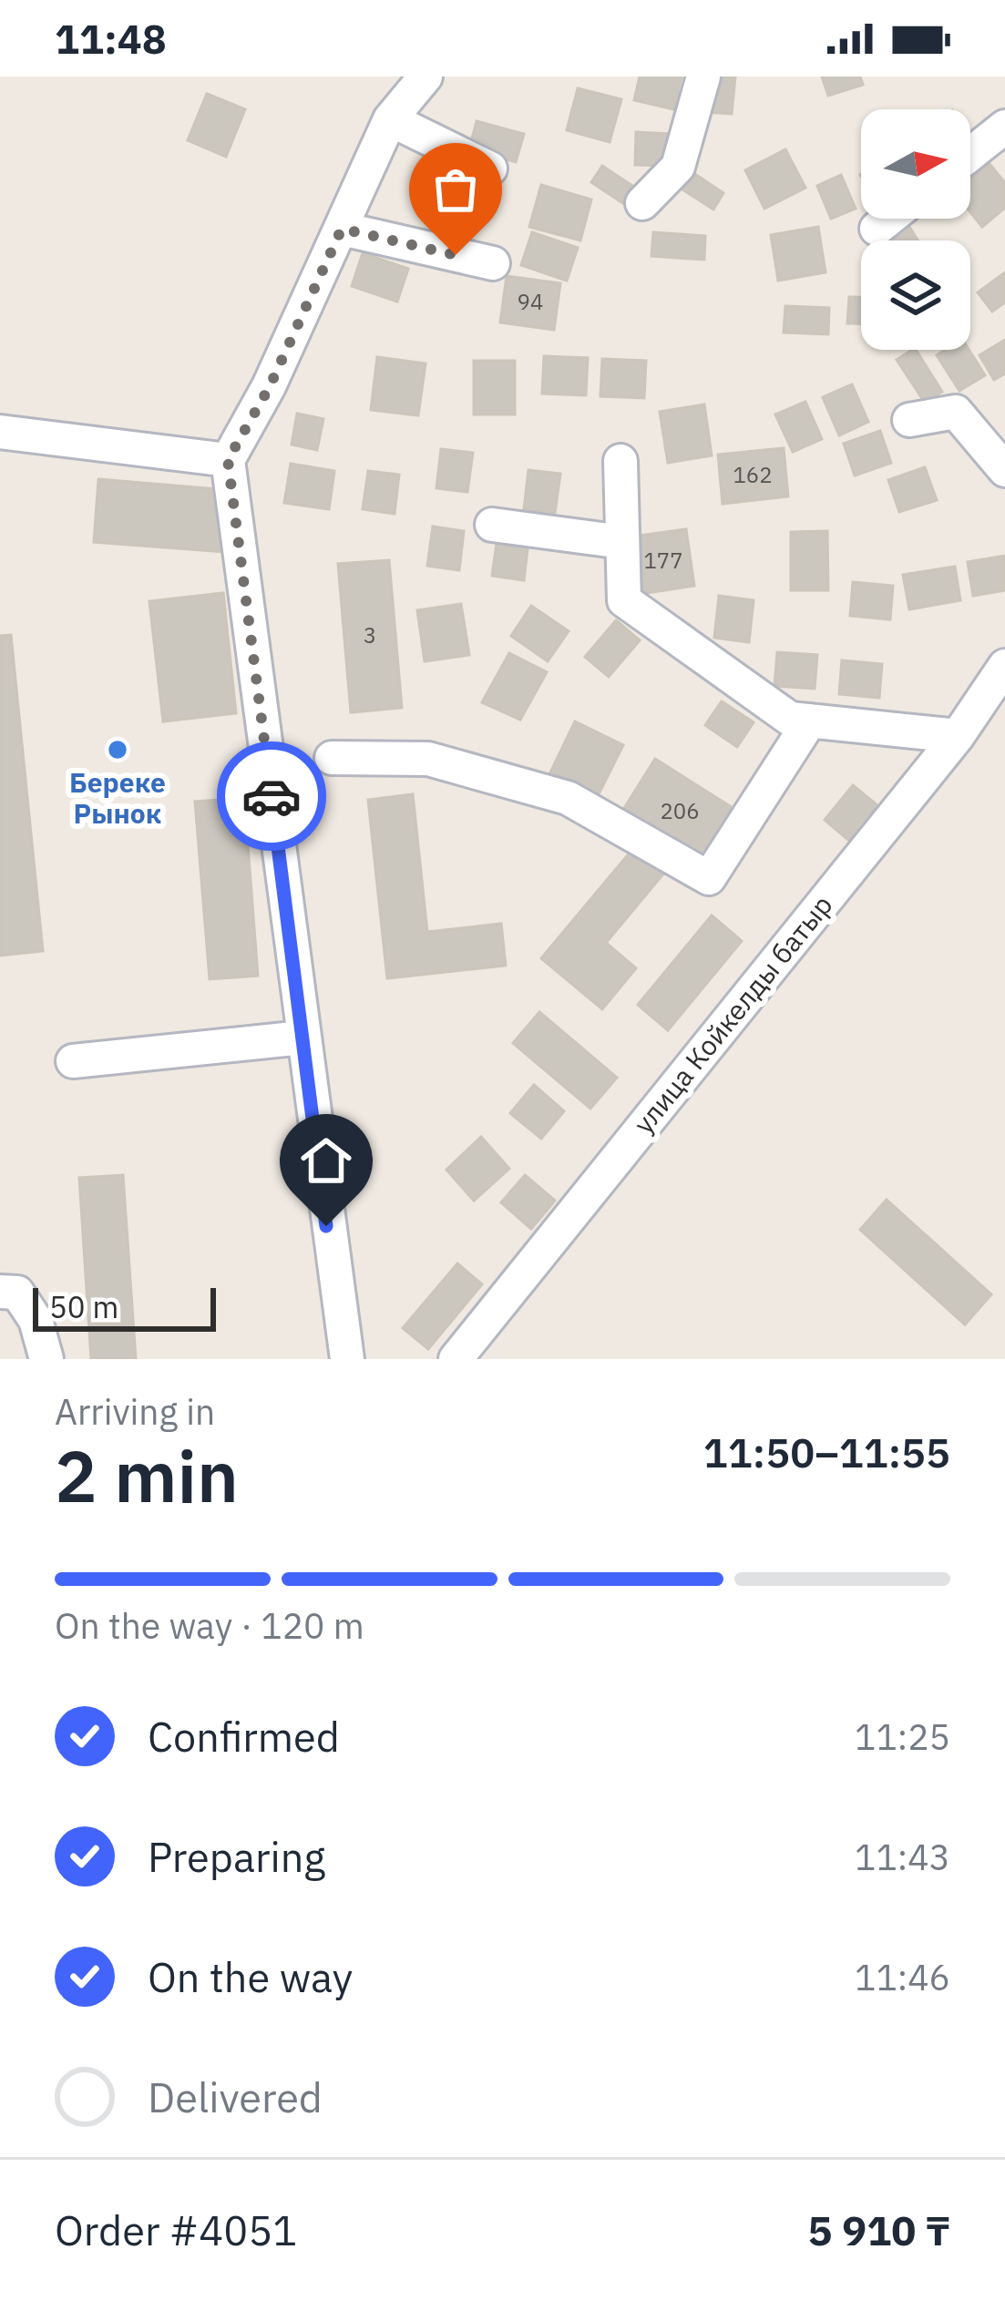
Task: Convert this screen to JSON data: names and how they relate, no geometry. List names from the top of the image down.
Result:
{
  "streets": {
    "street": ["улица Койкелды батыр"]
  },
  "places": ["Береке Рынок"],
  "house_numbers": [
    "94",
    "162",
    "177",
    "3",
    "206"
  ],
  "scale_bar": "50 m",
  "north": "right",
  "page": {
    "status": "11:48",
    "scale": "50 m",
    "heading": ["2 min", "Arriving in", "11:50–11:55"],
    "panel": ["Order #4051", "5 910 ₸"],
    "bar": "On the way · 120 m",
    "list": [
      ["Confirmed", "11:25"],
      ["Preparing", "11:43"],
      ["On the way", "11:46"],
      "Delivered"
    ]
  }
}
